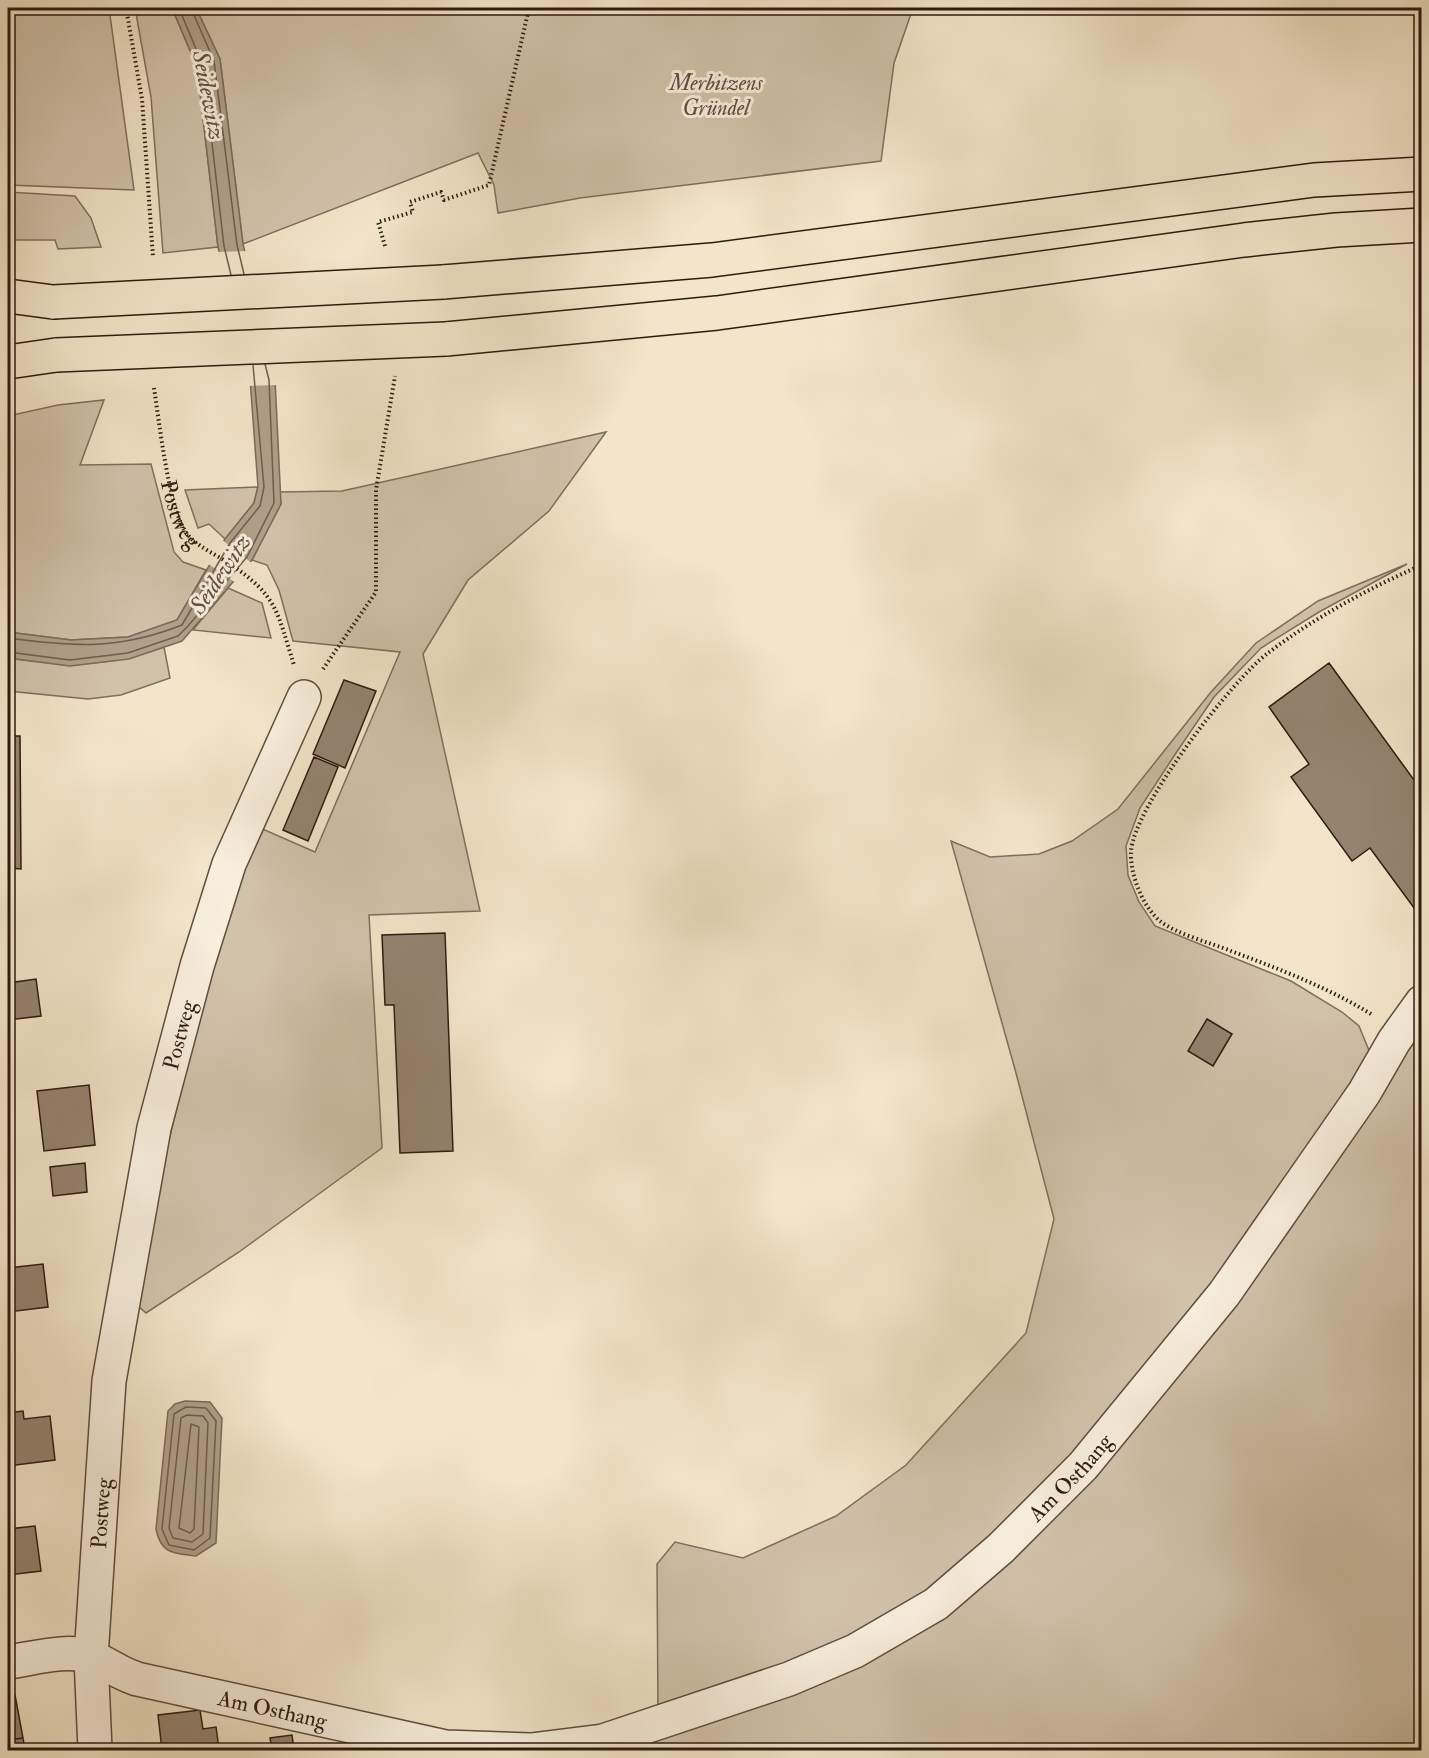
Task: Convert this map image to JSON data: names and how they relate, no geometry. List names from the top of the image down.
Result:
{
  "streets": {
    "street": ["Postweg", "Am Osthang"]
  },
  "crossings": [
    ["Postweg", "Am Osthang"]
  ],
  "water": ["Seidewitz"],
  "parks": ["Merbitzens Gründel"]
}
